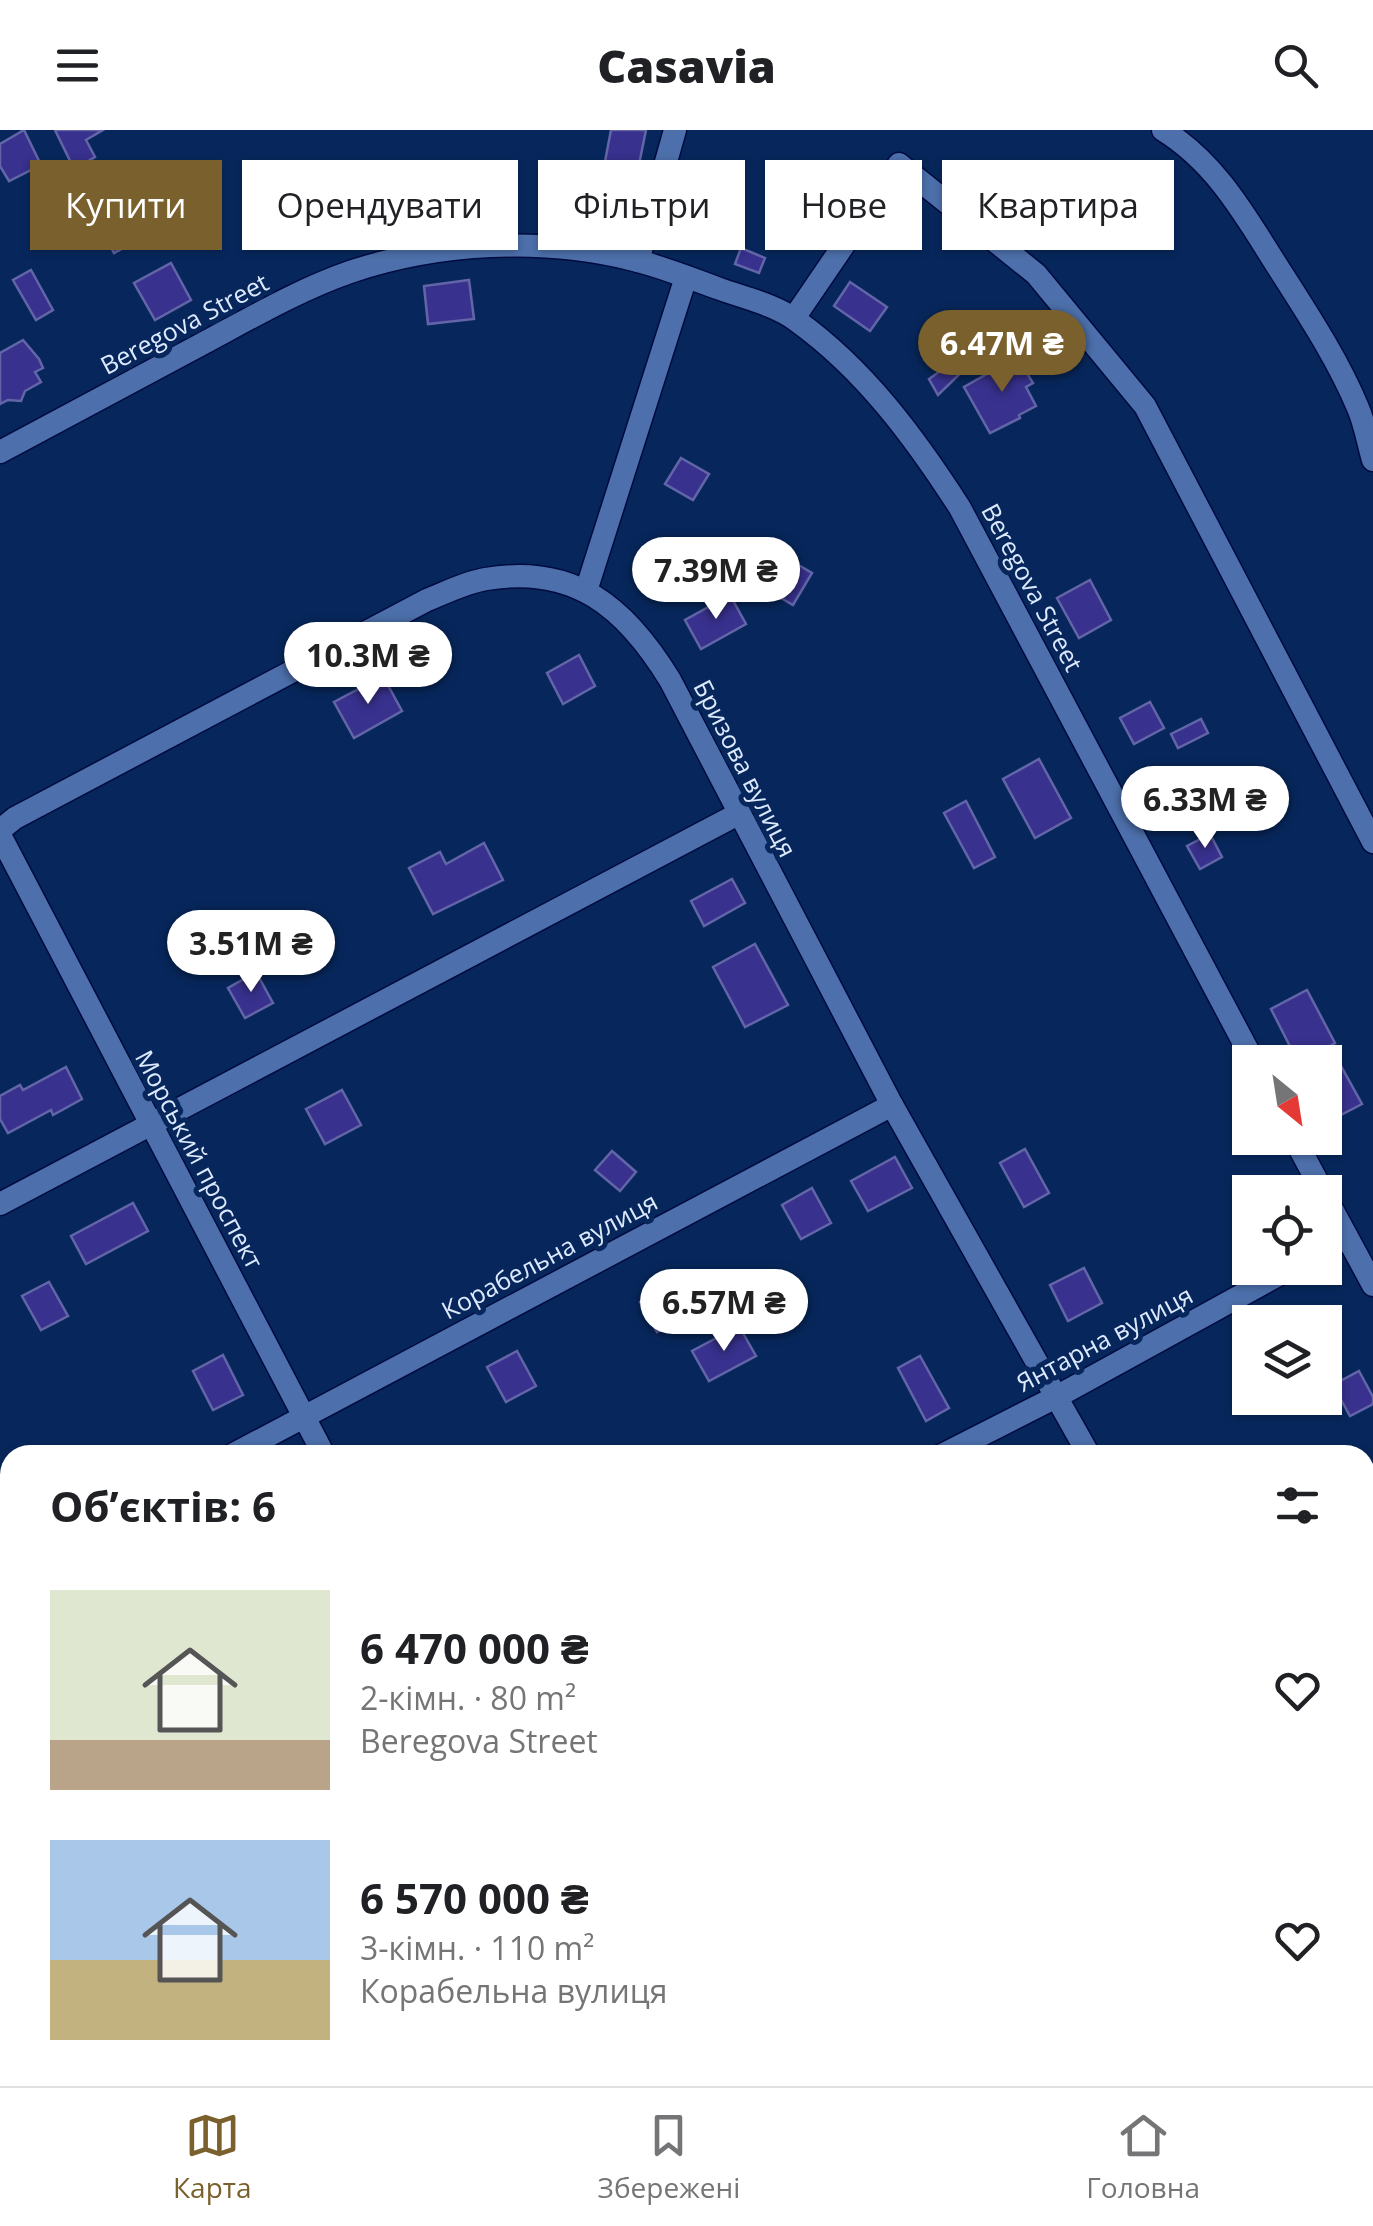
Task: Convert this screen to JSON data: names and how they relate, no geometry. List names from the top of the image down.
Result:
{
  "streets": {
    "street": [
      "Beregova Street",
      "Бризова вулиця",
      "Морський проспект",
      "Корабельна вулиця",
      "Янтарна вулиця"
    ]
  },
  "crossings": [
    ["Бризова вулиця", "Морський проспект"],
    ["Бризова вулиця", "Корабельна вулиця"],
    ["Бризова вулиця", "Янтарна вулиця"],
    ["Морський проспект", "Корабельна вулиця"]
  ],
  "north": "bottom right",
  "page": {
    "header": "Casavia",
    "chip": [
      "Купити",
      "Орендувати",
      "Фільтри",
      "Нове",
      "Квартира"
    ],
    "price": [
      "6.47M ₴",
      "7.39M ₴",
      "10.3M ₴",
      "6.33M ₴",
      "3.51M ₴",
      "6.57M ₴"
    ],
    "heading": "Об’єктів: 6",
    "list": [
      {
        "name": "6 470 000 ₴",
        "note": "2-кімн. · 80 m² · Beregova Street"
      },
      {
        "name": "6 570 000 ₴",
        "note": "3-кімн. · 110 m² · Корабельна вулиця"
      }
    ],
    "tabs": ["Карта", "Збережені", "Головна"]
  }
}
